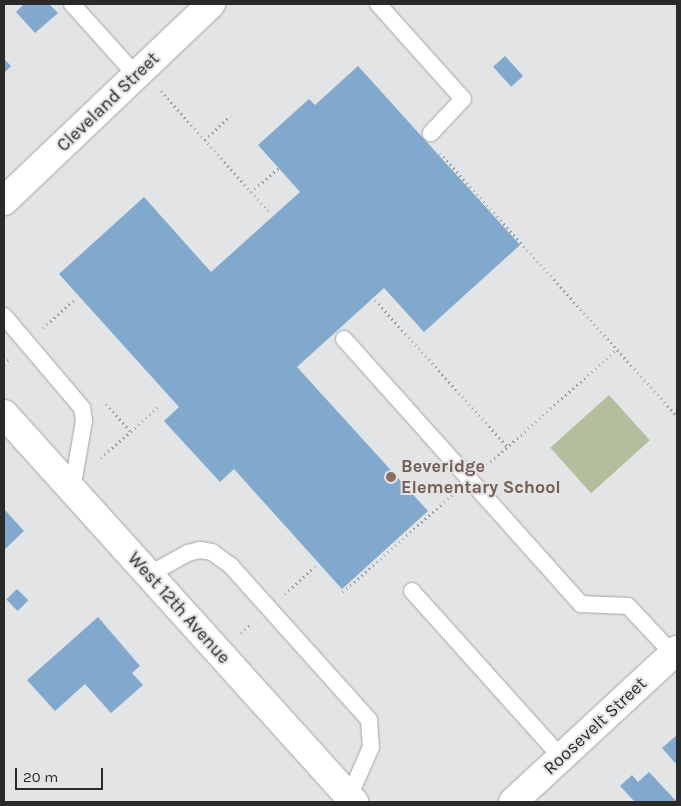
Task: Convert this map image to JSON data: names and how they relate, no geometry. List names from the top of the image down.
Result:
{
  "streets": {
    "street": ["Cleveland Street", "West 12th Avenue", "Roosevelt Street"]
  },
  "places": ["Beveridge Elementary School"],
  "scale_bar": "20 m"
}
